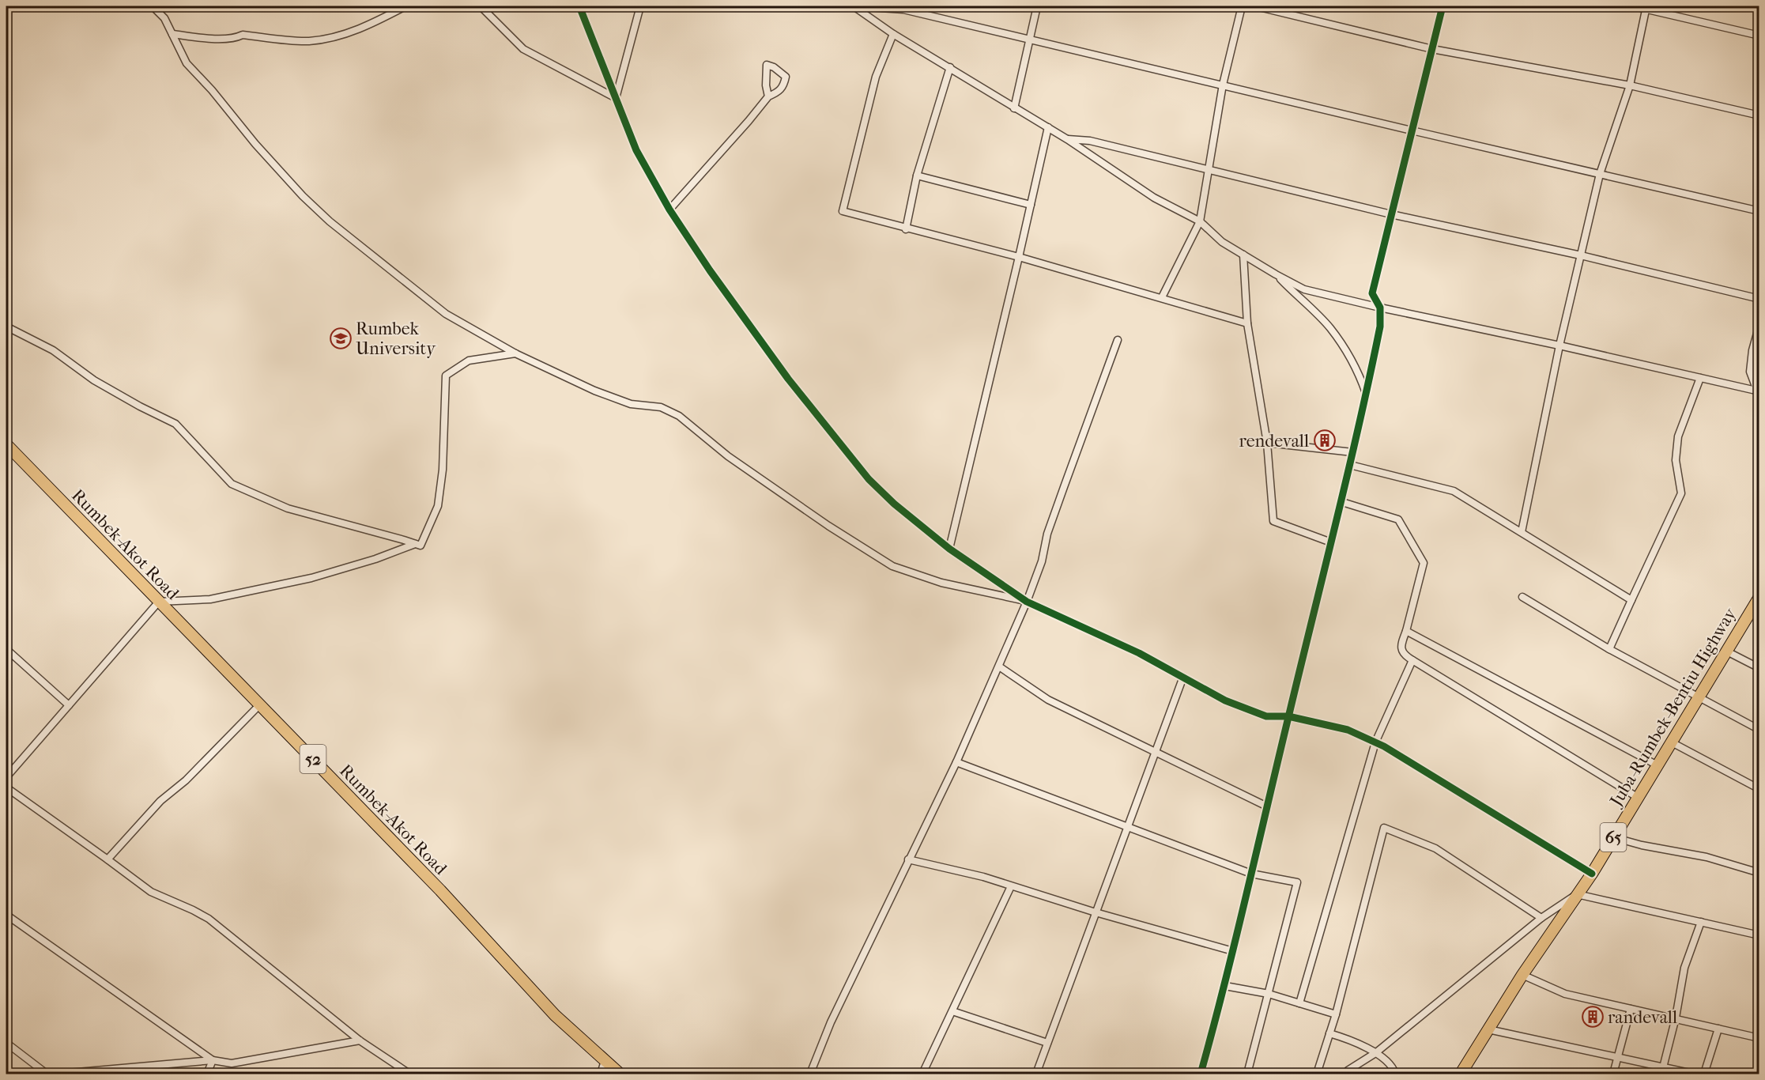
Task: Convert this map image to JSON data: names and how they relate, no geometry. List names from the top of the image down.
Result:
{
  "streets": {
    "main road": [
      "Rumbek-Akot Road",
      "Juba-Rumbek-Bentiu Highway",
      "52",
      "65"
    ]
  },
  "places": {
    "school or university": ["Rumbek University"],
    "building": ["rendevall", "randevall"]
  }
}
